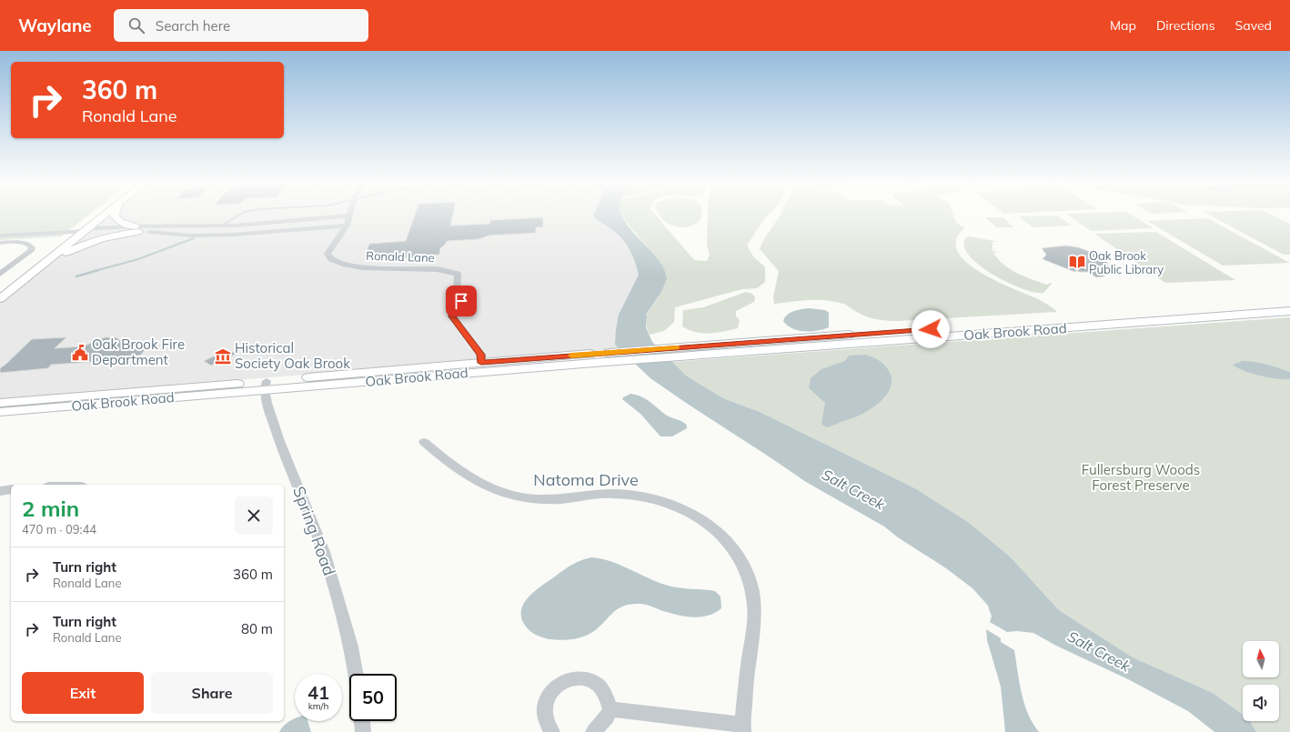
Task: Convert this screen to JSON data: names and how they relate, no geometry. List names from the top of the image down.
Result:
{
  "streets": {
    "main road": ["Oak Brook Road"],
    "street": ["Ronald Lane", "Natoma Drive", "Spring Road"]
  },
  "crossings": [
    ["Ronald Lane", "Oak Brook Road"],
    ["Oak Brook Road", "Spring Road"]
  ],
  "water": ["Salt Creek"],
  "parks": ["Fullersburg Woods Forest Preserve"],
  "places": {
    "library": ["Oak Brook Public Library"],
    "public building": ["Oak Brook Fire Department"],
    "museum": ["Historical Society Oak Brook"]
  },
  "north": "top",
  "page": {
    "header": "Waylane",
    "search": "Search here",
    "nav": ["Map", "Directions", "Saved"],
    "turn": ["360 m", "Ronald Lane"],
    "heading": ["2 min", "470 m · 09:44"],
    "list": [
      {
        "name": "Turn right",
        "note": "Ronald Lane",
        "value": "360 m"
      },
      {
        "name": "Turn right",
        "note": "Ronald Lane",
        "value": "80 m"
      }
    ],
    "buttons": ["Exit", "Share"],
    "speed": "41 km/h",
    "limit": "50"
  }
}
